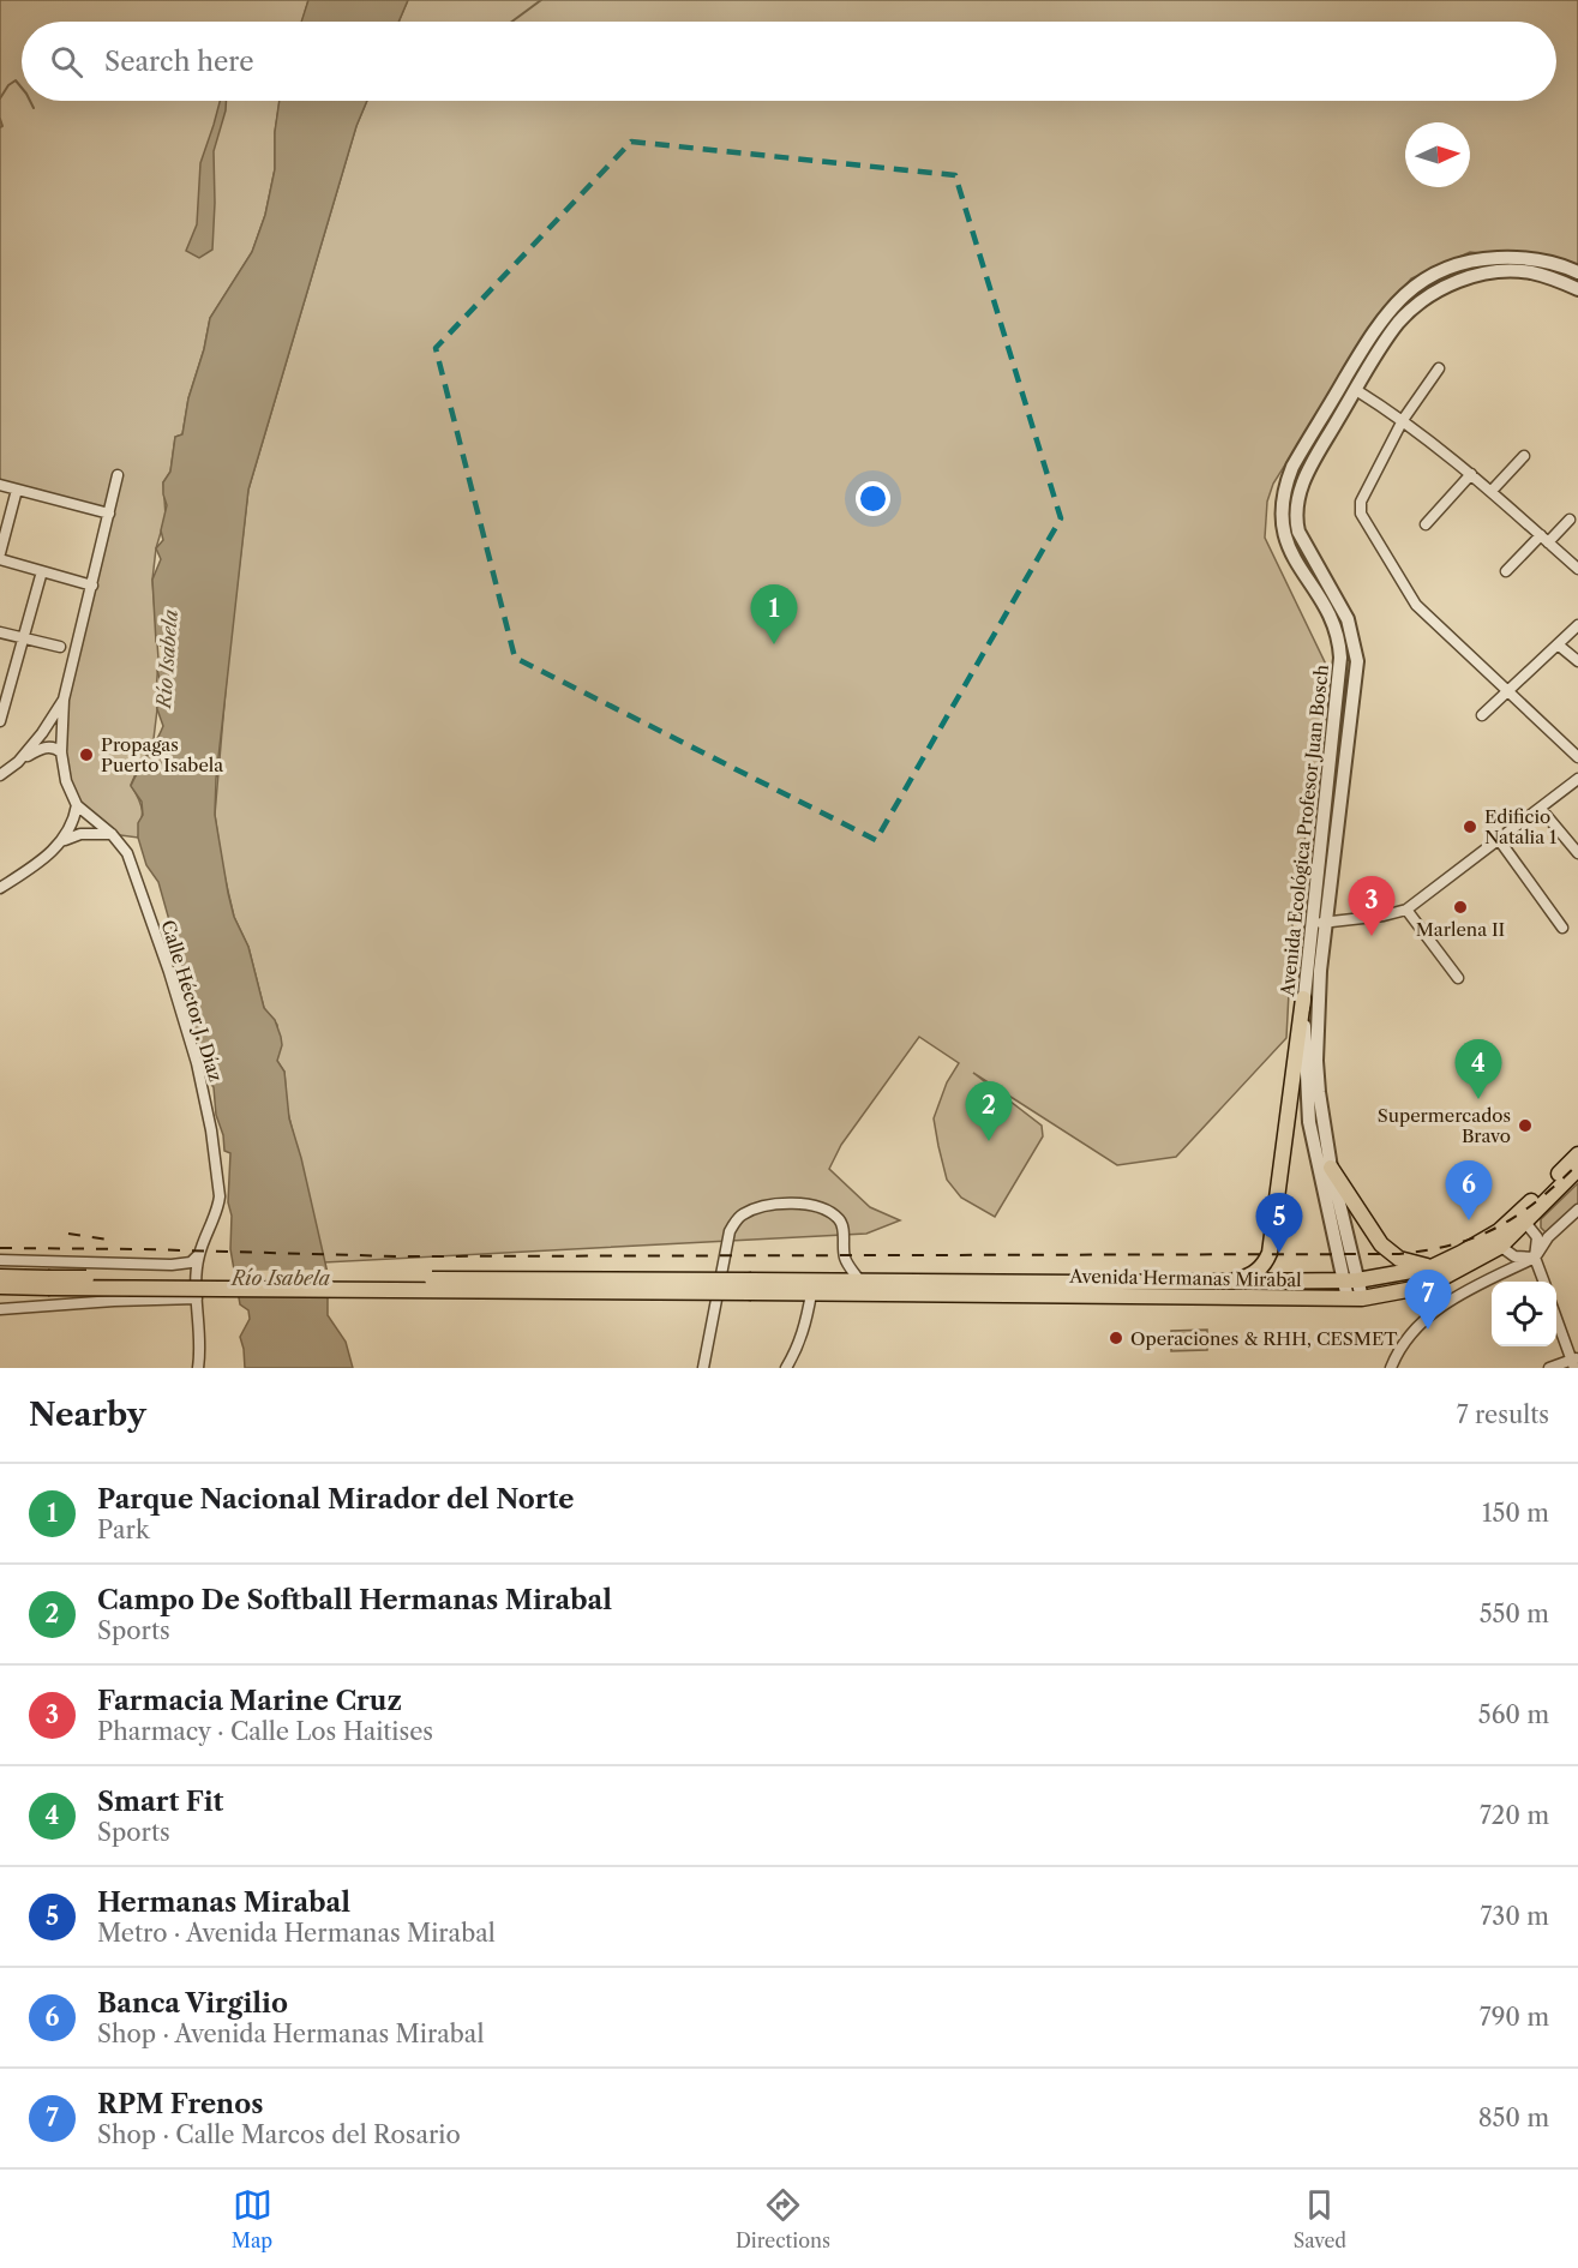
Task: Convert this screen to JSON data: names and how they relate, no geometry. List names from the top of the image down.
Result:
{
  "streets": {
    "main road": ["Avenida Hermanas Mirabal"],
    "street": ["Avenida Ecológica Profesor Juan Bosch", "Calle Héctor J. Díaz"]
  },
  "crossings": [
    ["Avenida Ecológica Profesor Juan Bosch", "Avenida Hermanas Mirabal"]
  ],
  "water": ["Río Isabela"],
  "places": [
    "Propagas Puerto Isabela",
    "Edificio Natalia 1",
    "Marlena II",
    "Supermercados Bravo",
    "Operaciones & RHH, CESMET"
  ],
  "north": "right",
  "page": {
    "search": "Search here",
    "pins": [
      "1",
      "3",
      "4",
      "2",
      "6",
      "5",
      "7"
    ],
    "heading": ["Nearby", "7 results"],
    "list": [
      {
        "mark": "1",
        "name": "Parque Nacional Mirador del Norte",
        "note": "Park",
        "value": "150 m"
      },
      {
        "mark": "2",
        "name": "Campo De Softball Hermanas Mirabal",
        "note": "Sports",
        "value": "550 m"
      },
      {
        "mark": "3",
        "name": "Farmacia Marine Cruz",
        "note": "Pharmacy · Calle Los Haitises",
        "value": "560 m"
      },
      {
        "mark": "4",
        "name": "Smart Fit",
        "note": "Sports",
        "value": "720 m"
      },
      {
        "mark": "5",
        "name": "Hermanas Mirabal",
        "note": "Metro · Avenida Hermanas Mirabal",
        "value": "730 m"
      },
      {
        "mark": "6",
        "name": "Banca Virgilio",
        "note": "Shop · Avenida Hermanas Mirabal",
        "value": "790 m"
      },
      {
        "mark": "7",
        "name": "RPM Frenos",
        "note": "Shop · Calle Marcos del Rosario",
        "value": "850 m"
      }
    ],
    "nav": ["Map", "Directions", "Saved"]
  }
}
